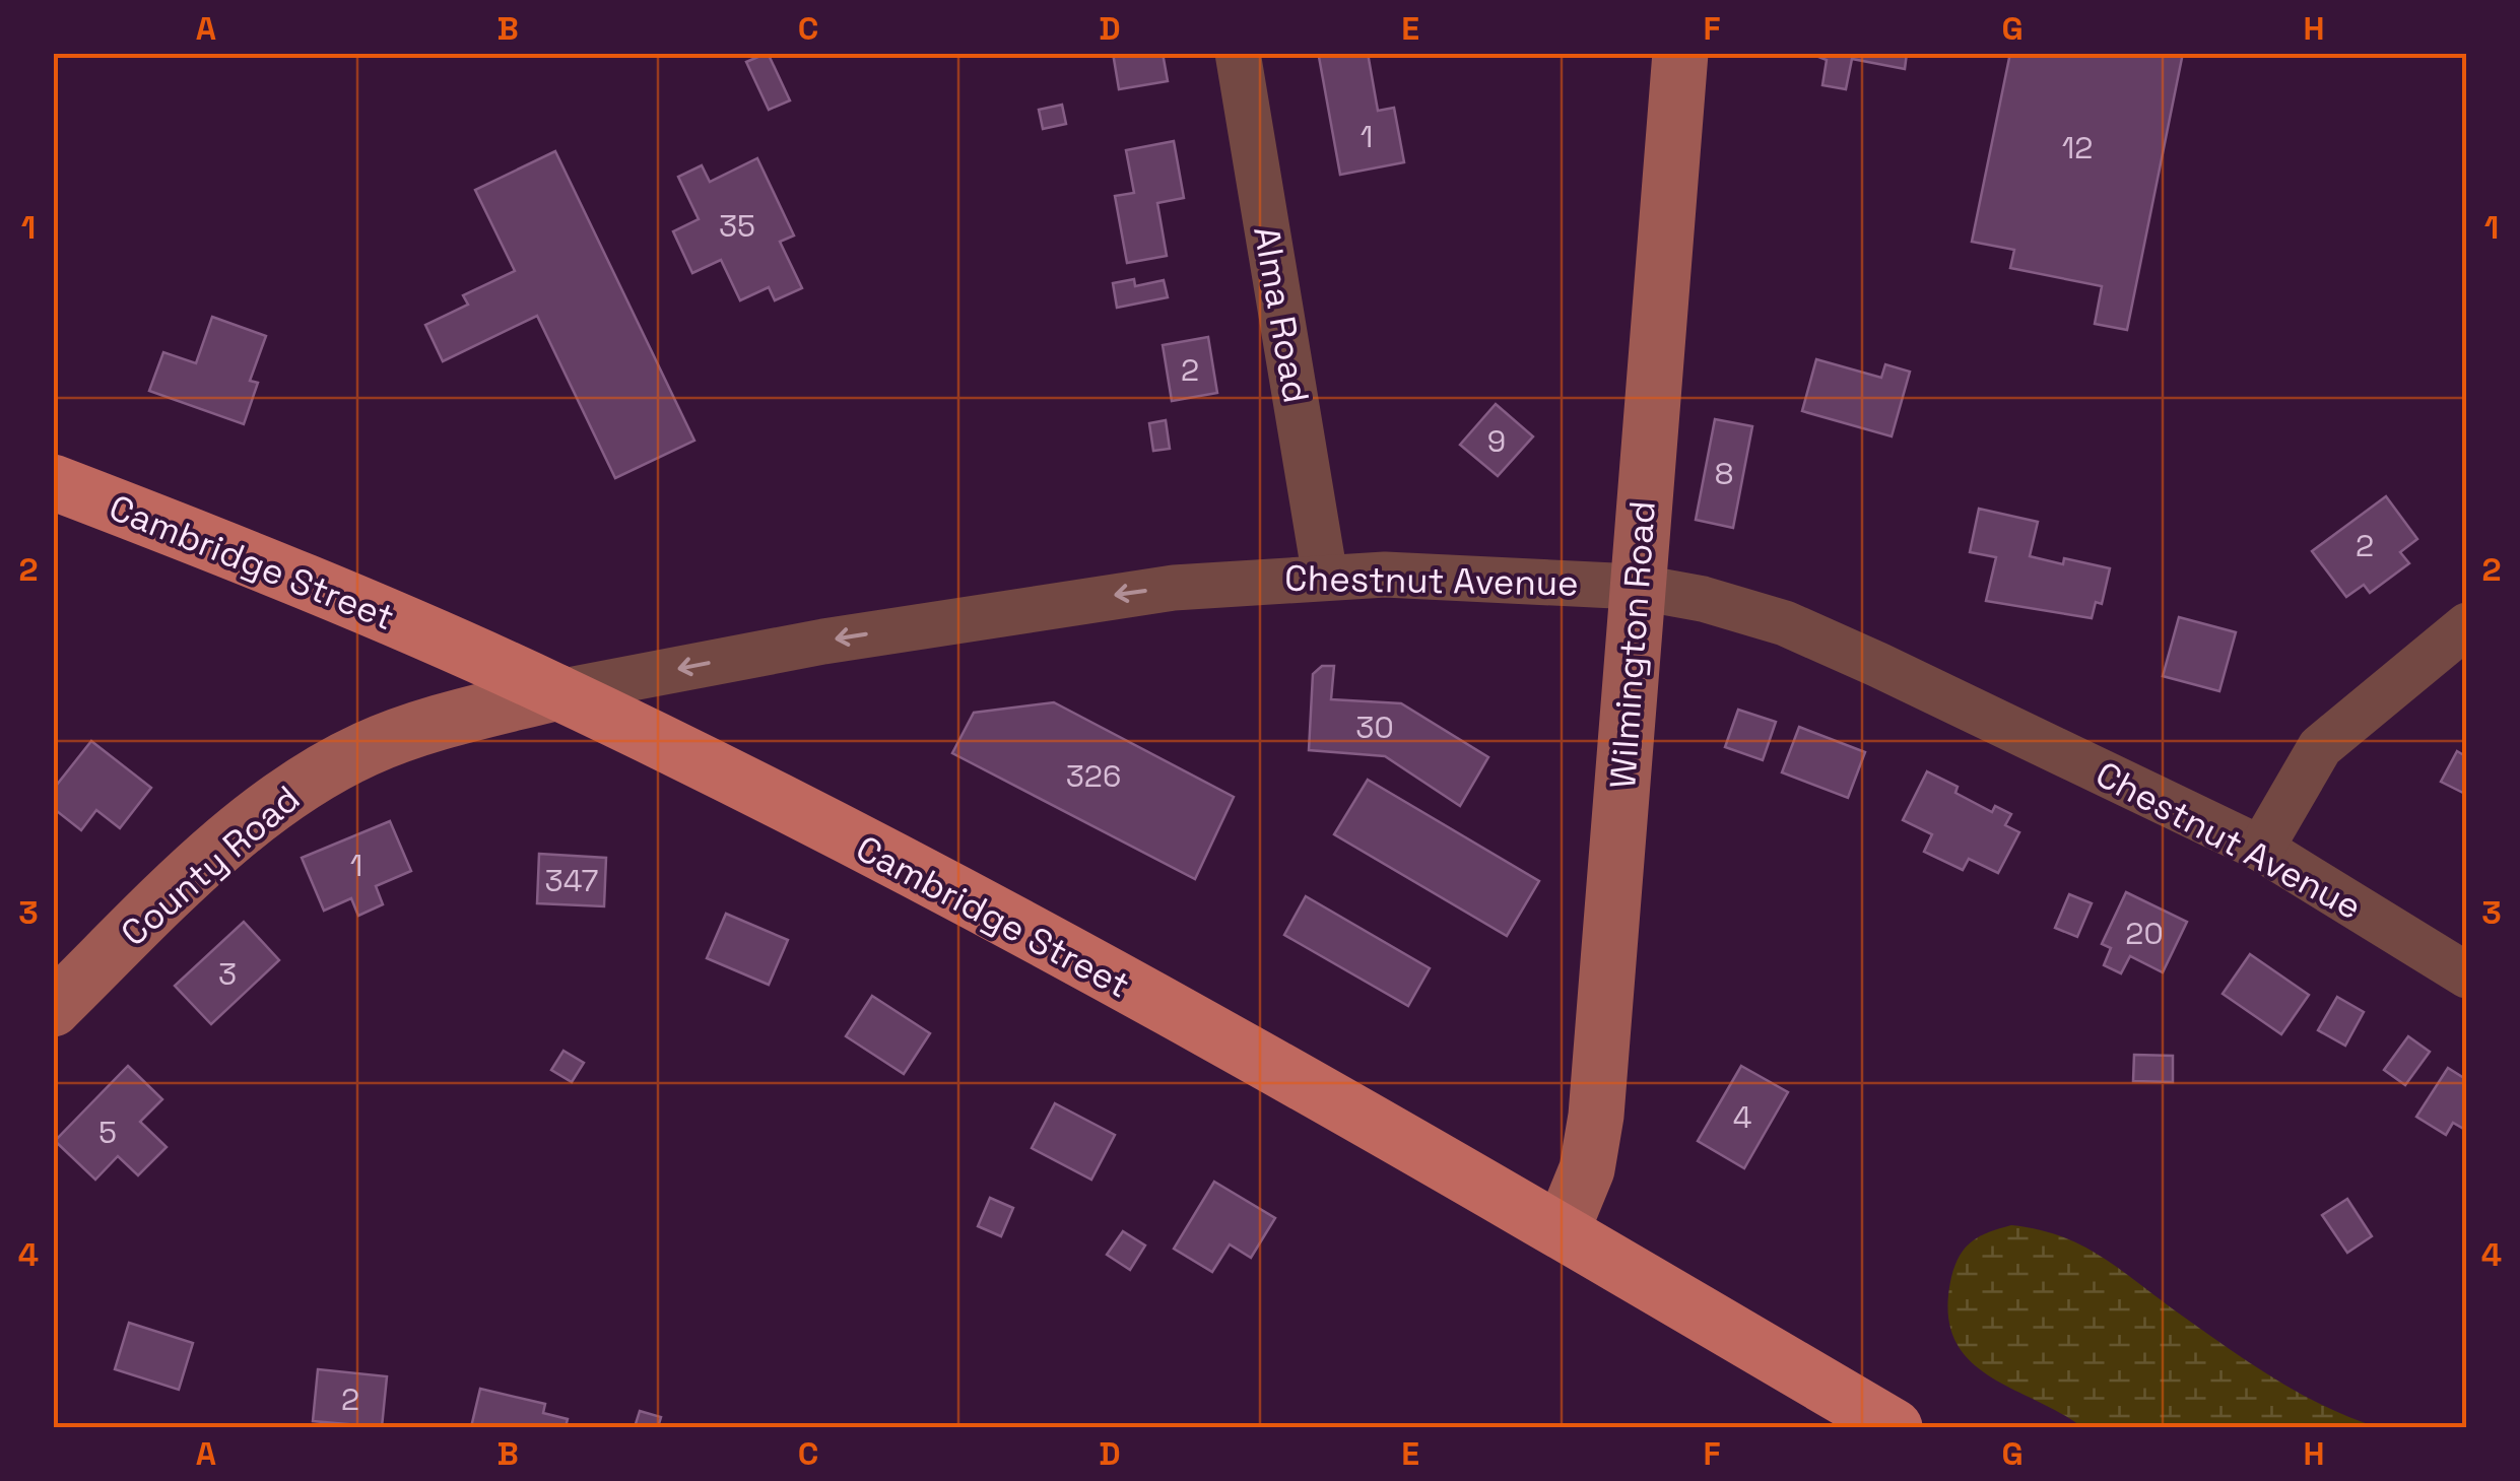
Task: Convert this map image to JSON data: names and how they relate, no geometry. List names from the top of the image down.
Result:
{
  "streets": {
    "main road": ["Cambridge Street", "Wilmington Road", "County Road"],
    "street": ["Alma Road", "Chestnut Avenue"]
  },
  "crossings": [
    ["Alma Road", "Chestnut Avenue"],
    ["Cambridge Street", "Chestnut Avenue"],
    ["Cambridge Street", "Wilmington Road"],
    ["Cambridge Street", "County Road"],
    ["Chestnut Avenue", "Wilmington Road"],
    ["Chestnut Avenue", "County Road"]
  ],
  "one_way": ["Chestnut Avenue"],
  "house_numbers": [
    "1",
    "12",
    "35",
    "2",
    "9",
    "8",
    "2",
    "30",
    "326",
    "1",
    "347",
    "20",
    "3",
    "4",
    "5",
    "2"
  ],
  "grid": {
    "columns": [
      "A",
      "B",
      "C",
      "D",
      "E",
      "F",
      "G",
      "H"
    ],
    "rows": [
      "1",
      "2",
      "3",
      "4"
    ]
  }
}
